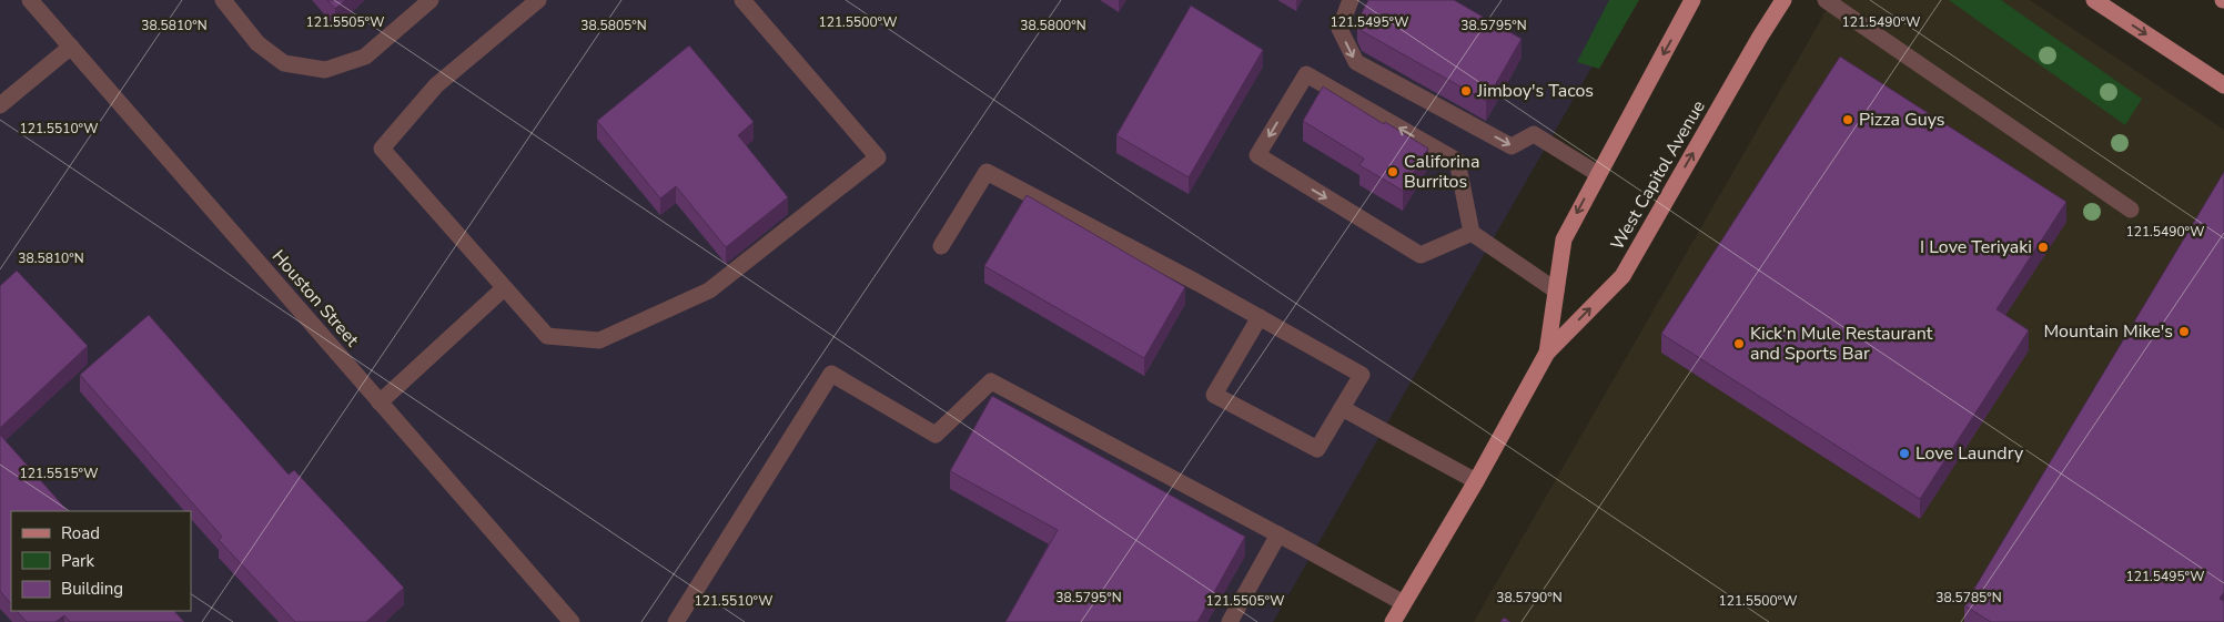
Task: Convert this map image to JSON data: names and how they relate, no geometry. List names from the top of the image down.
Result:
{
  "streets": {
    "main road": ["West Capitol Avenue"],
    "street": ["Houston Street"]
  },
  "places": [
    "Jimboy's Tacos",
    "Pizza Guys",
    "Califorina Burritos",
    "I Love Teriyaki",
    "Mountain Mike's",
    "Kick'n Mule Restaurant and Sports Bar",
    "Love Laundry"
  ],
  "legend": ["Road", "Park", "Building"],
  "coordinates": [
    "121.5505°W",
    "121.5500°W",
    "121.5495°W",
    "121.5490°W",
    "38.5810°N",
    "38.5800°N",
    "38.5795°N",
    "38.5805°N",
    "121.5510°W",
    "121.5515°W",
    "38.5790°N",
    "38.5785°N"
  ]
}
